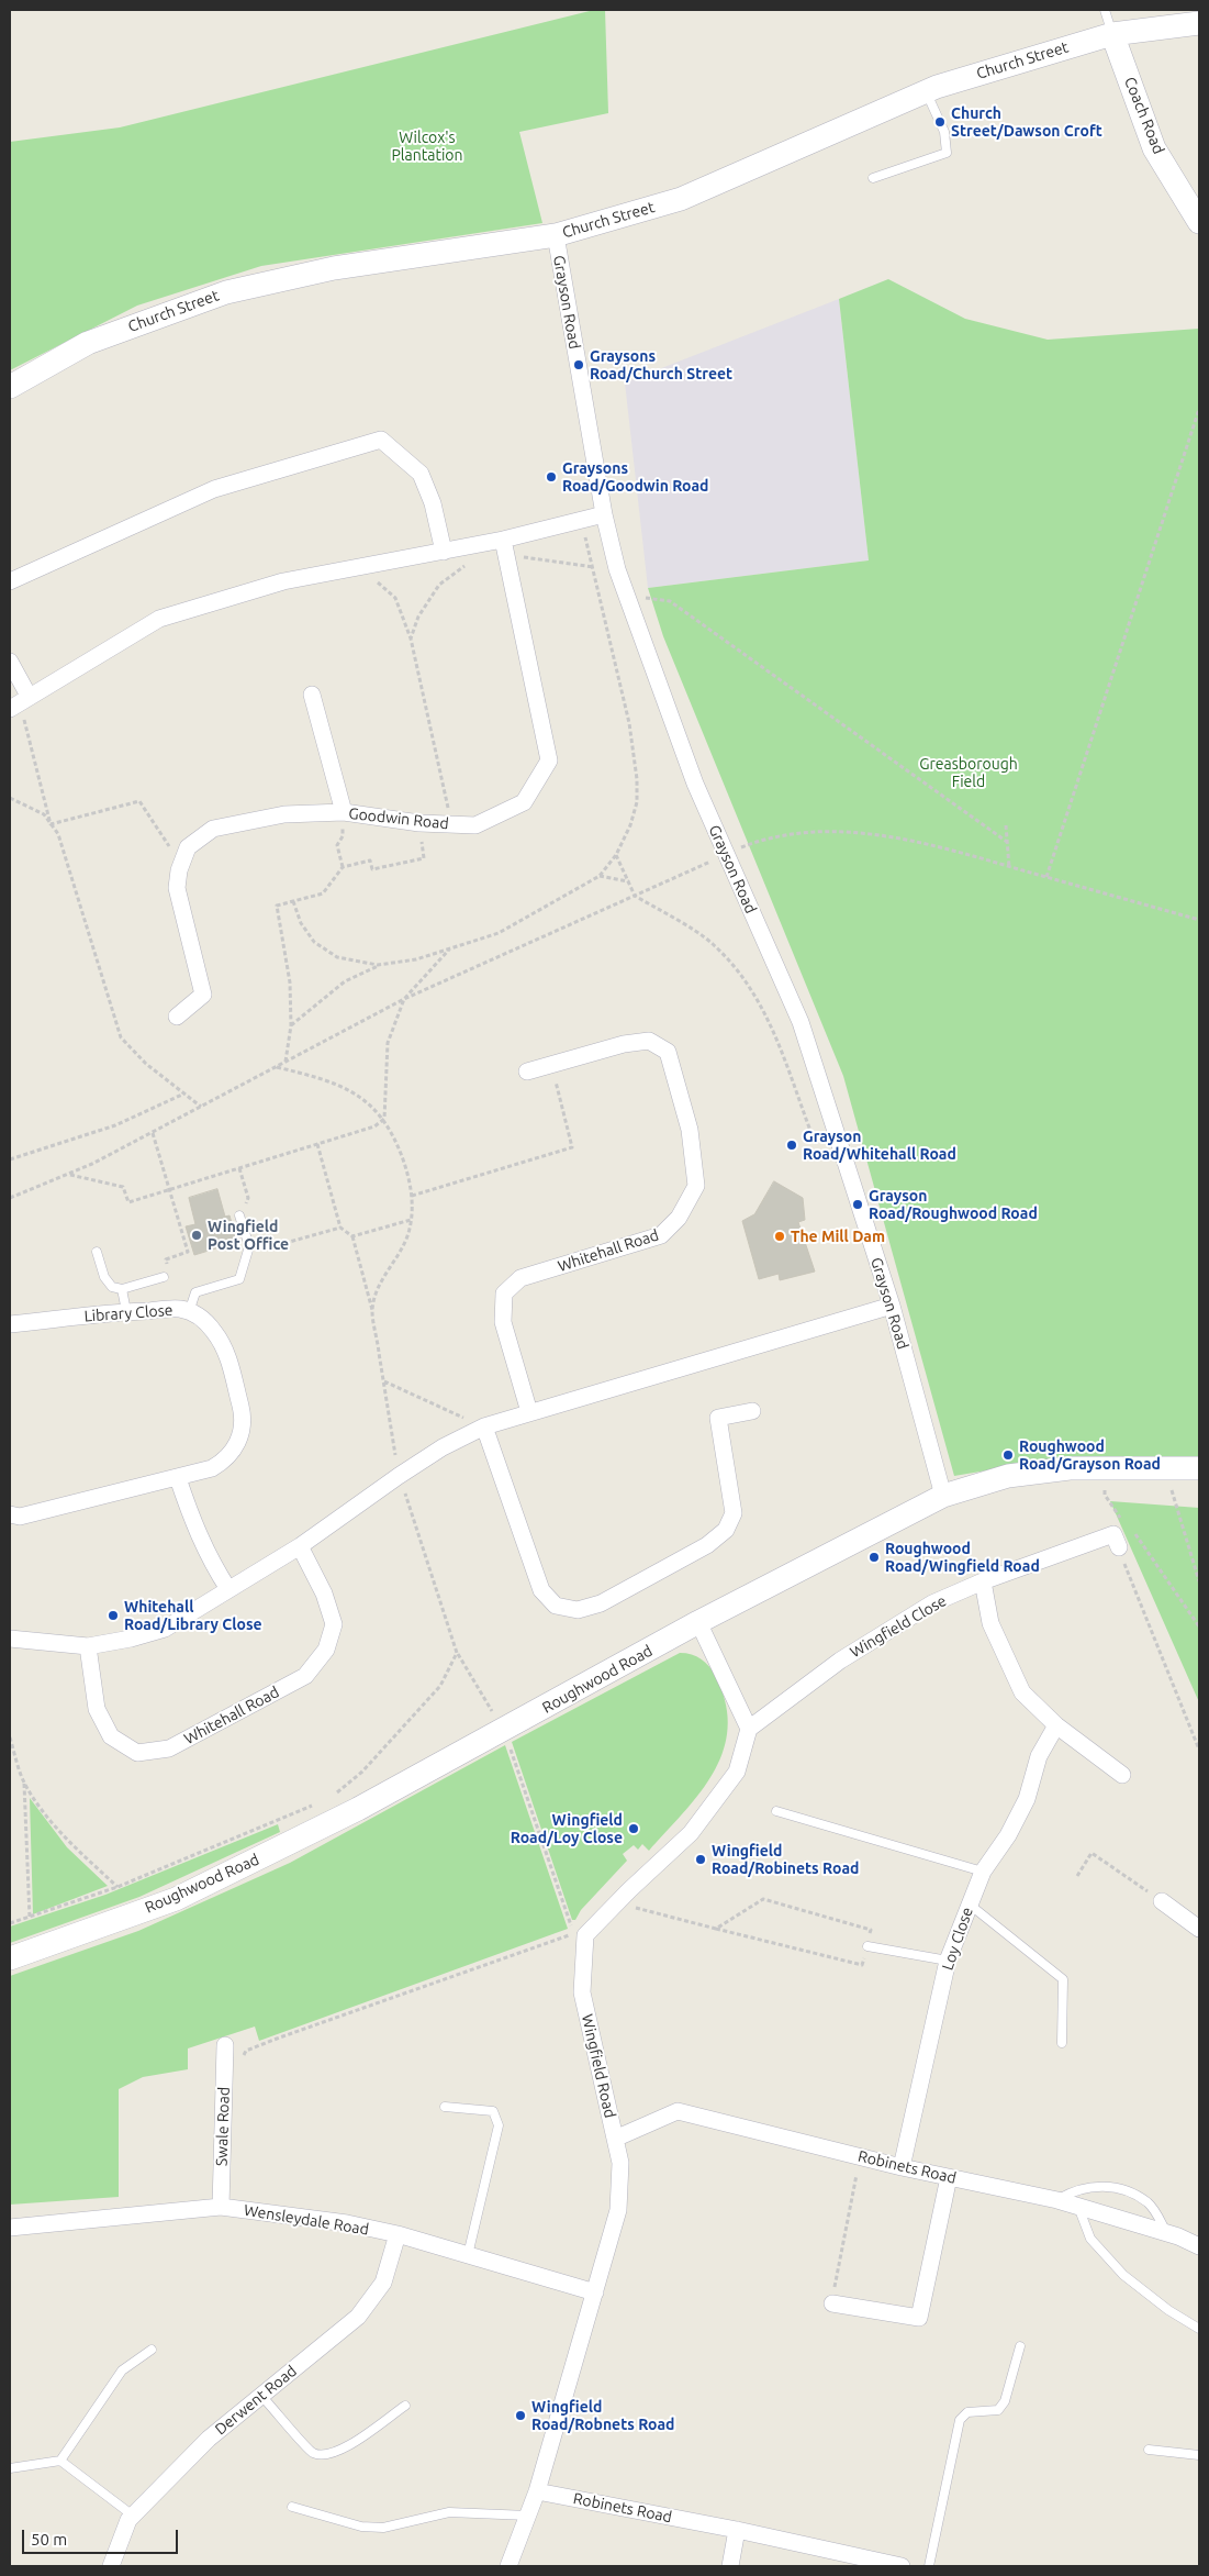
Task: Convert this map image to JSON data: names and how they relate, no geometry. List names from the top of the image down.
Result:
{
  "streets": {
    "street": [
      "Church Street",
      "Coach Road",
      "Grayson Road",
      "Goodwin Road",
      "Whitehall Road",
      "Library Close",
      "Wingfield Close",
      "Roughwood Road",
      "Loy Close",
      "Wingfield Road",
      "Swale Road",
      "Robinets Road",
      "Wensleydale Road",
      "Derwent Road"
    ]
  },
  "crossings": [
    ["Church Street", "Coach Road"],
    ["Church Street", "Grayson Road"],
    ["Grayson Road", "Roughwood Road"],
    ["Wingfield Close", "Wingfield Road"],
    ["Loy Close", "Robinets Road"],
    ["Wingfield Road", "Robinets Road"],
    ["Wingfield Road", "Wensleydale Road"],
    ["Swale Road", "Wensleydale Road"],
    ["Wensleydale Road", "Derwent Road"]
  ],
  "parks": ["Wilcox's Plantation", "Greasborough Field"],
  "places": [
    "Church Street/Dawson Croft",
    "Graysons Road/Church Street",
    "Graysons Road/Goodwin Road",
    "Grayson Road/Whitehall Road",
    "Grayson Road/Roughwood Road",
    "Wingfield Post Office",
    "The Mill Dam",
    "Roughwood Road/Grayson Road",
    "Roughwood Road/Wingfield Road",
    "Whitehall Road/Library Close",
    "Wingfield Road/Loy Close",
    "Wingfield Road/Robinets Road",
    "Wingfield Road/Robnets Road"
  ],
  "scale_bar": "50 m"
}
